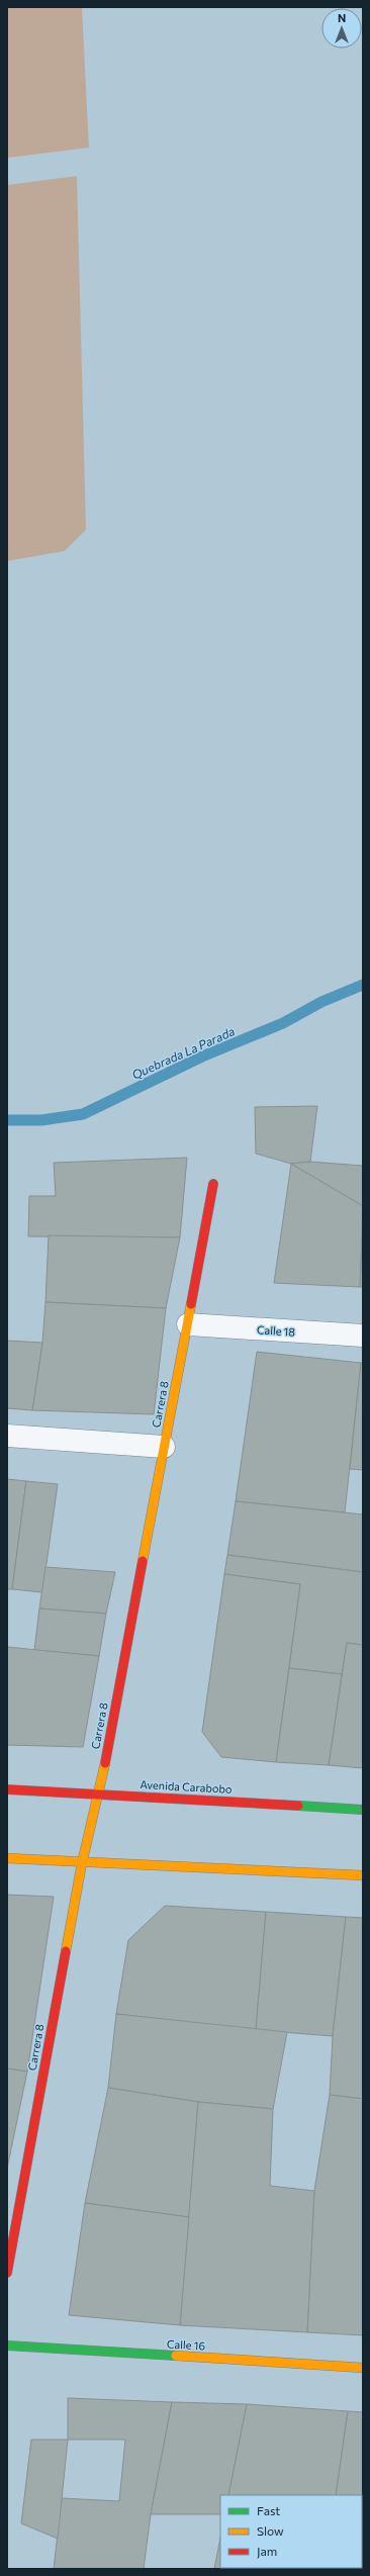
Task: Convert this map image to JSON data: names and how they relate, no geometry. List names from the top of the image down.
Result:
{
  "streets": {
    "street": [
      "Calle 18",
      "Carrera 8",
      "Avenida Carabobo",
      "Calle 16"
    ]
  },
  "crossings": [
    ["Calle 18", "Carrera 8"],
    ["Carrera 8", "Avenida Carabobo"]
  ],
  "water": ["Quebrada La Parada"],
  "legend": ["Fast", "Slow", "Jam"],
  "north": "top"
}
